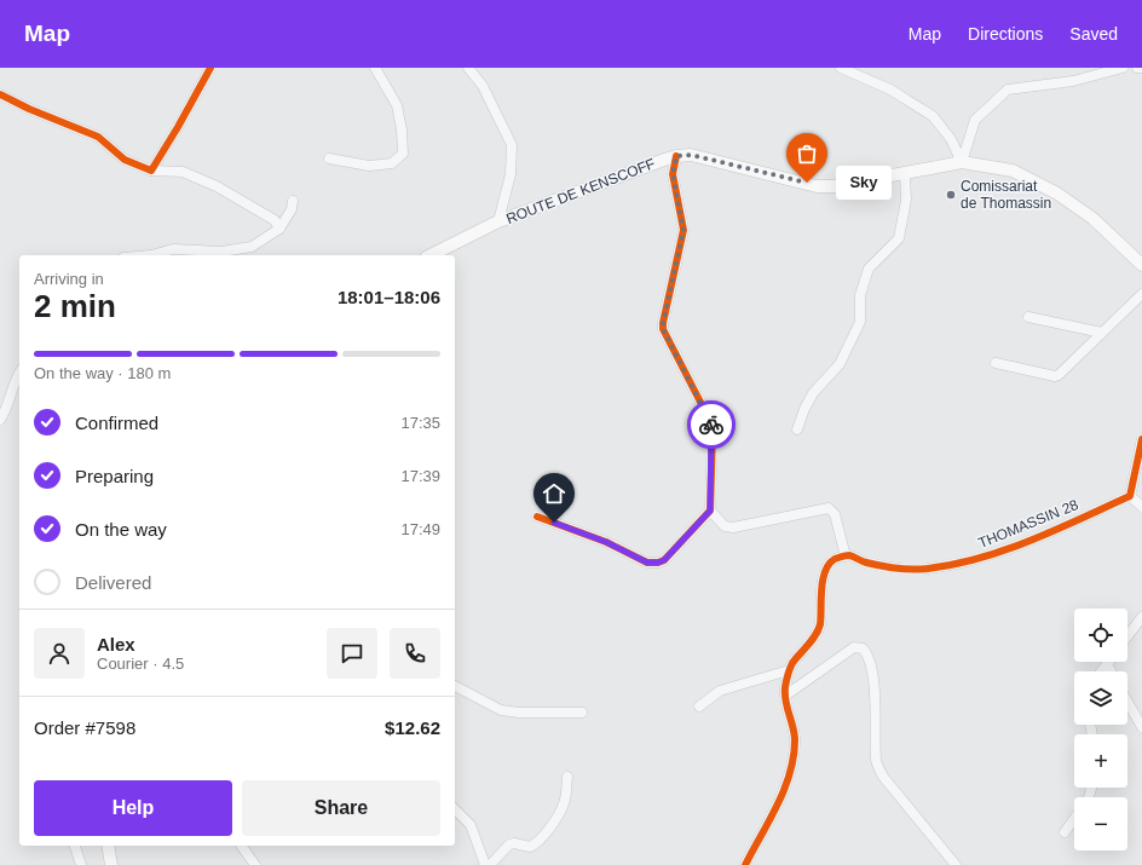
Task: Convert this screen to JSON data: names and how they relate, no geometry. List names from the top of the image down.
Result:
{
  "streets": {
    "main road": ["ROUTE DE KENSCOFF"],
    "street": ["THOMASSIN 28"]
  },
  "places": ["Sky", "Comissariat de Thomassin"],
  "page": {
    "header": "Map",
    "nav": ["Map", "Directions", "Saved"],
    "bubble": "Sky",
    "heading": ["2 min", "Arriving in", "18:01–18:06"],
    "panel": [
      "Alex",
      "Courier · 4.5",
      "Order #7598",
      "$12.62"
    ],
    "bar": "On the way · 180 m",
    "list": [
      ["Confirmed", "17:35"],
      ["Preparing", "17:39"],
      ["On the way", "17:49"],
      "Delivered"
    ],
    "map_buttons": ["+", "−"],
    "buttons": ["Help", "Share"]
  }
}
